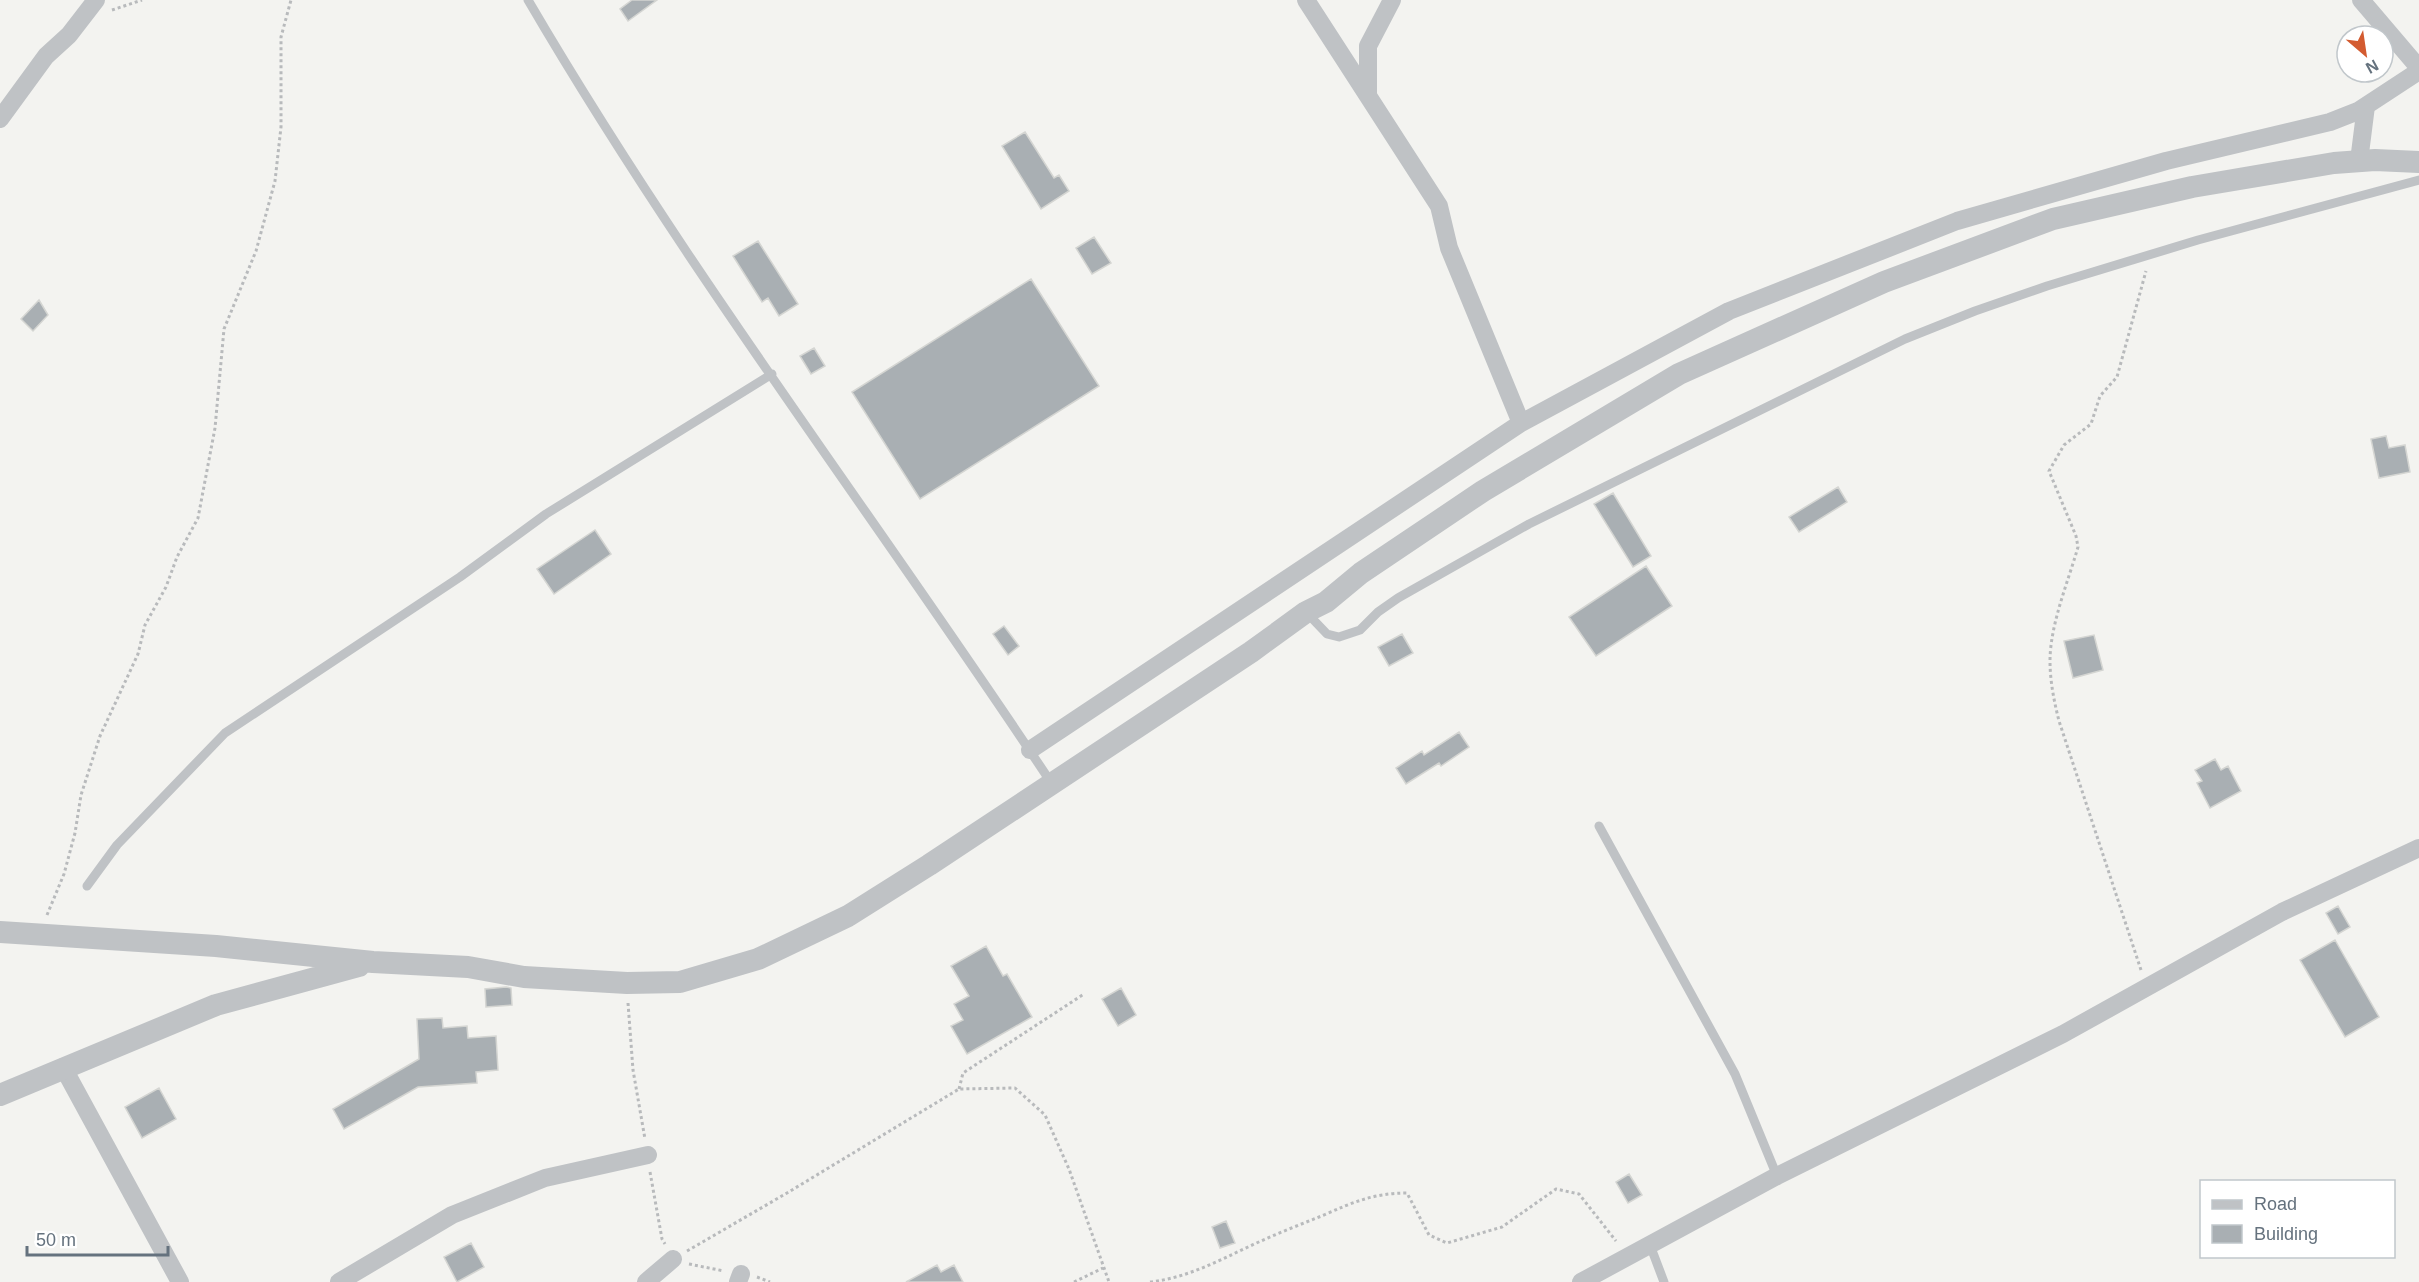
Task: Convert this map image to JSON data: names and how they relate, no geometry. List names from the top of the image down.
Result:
{
  "legend": ["Road", "Building"],
  "scale_bar": "50 m",
  "north": "bottom right"
}
